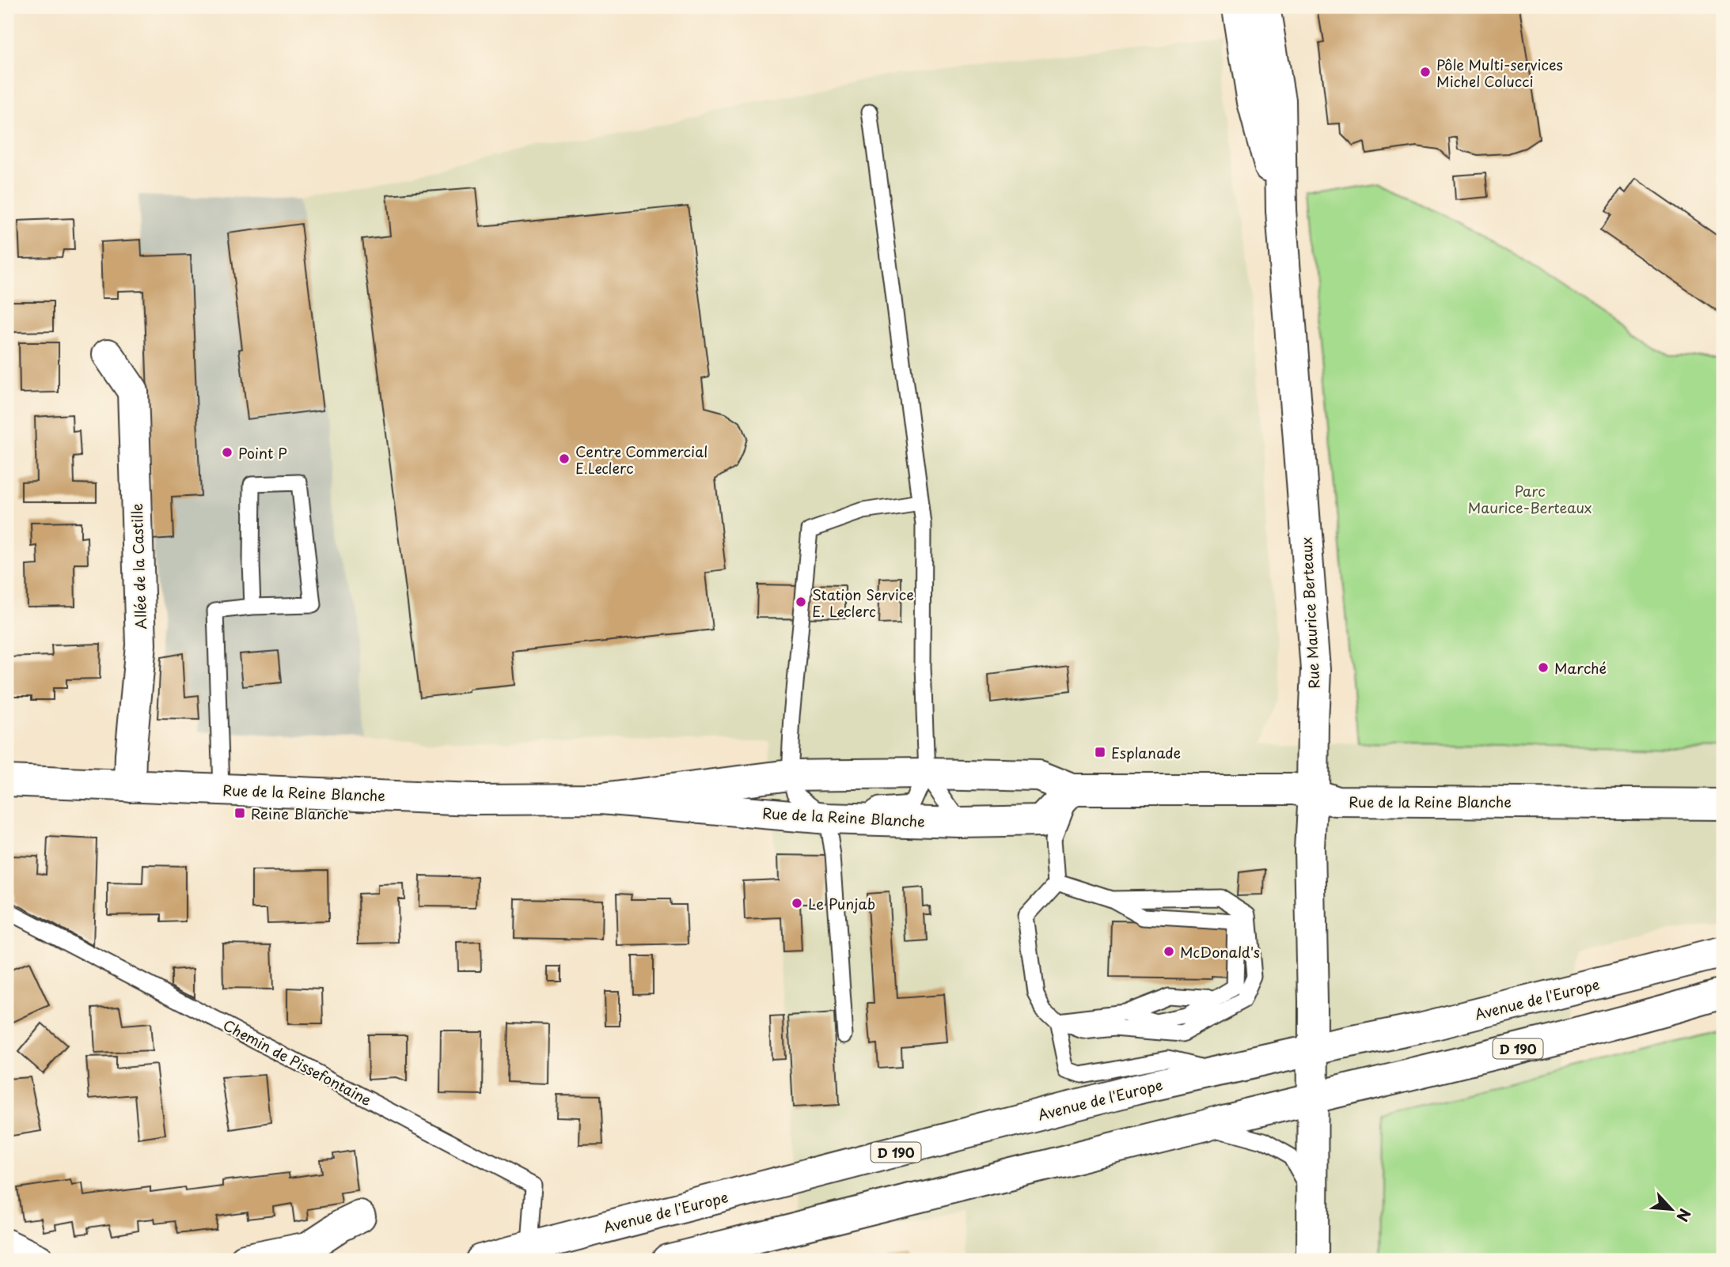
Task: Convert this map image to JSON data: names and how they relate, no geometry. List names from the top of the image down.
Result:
{
  "streets": {
    "street": [
      "Allée de la Castille",
      "Rue Maurice Berteaux",
      "Rue de la Reine Blanche",
      "Avenue de l'Europe",
      "D 190"
    ],
    "lane": ["Chemin de Pissefontaine"]
  },
  "crossings": [
    ["Allée de la Castille", "Rue de la Reine Blanche"],
    ["Rue Maurice Berteaux", "Rue de la Reine Blanche"],
    ["Rue Maurice Berteaux", "Avenue de l'Europe"],
    ["Rue Maurice Berteaux", "D 190"],
    ["Avenue de l'Europe", "Chemin de Pissefontaine"]
  ],
  "parks": ["Parc Maurice-Berteaux"],
  "places": {
    "other": [
      "Pôle Multi-services Michel Colucci",
      "Point P",
      "Centre Commercial E.Leclerc",
      "Station Service E. Leclerc",
      "Marché",
      "Le Punjab",
      "McDonald's"
    ],
    "transit": ["Esplanade", "Reine Blanche"]
  },
  "north": "bottom right"
}
